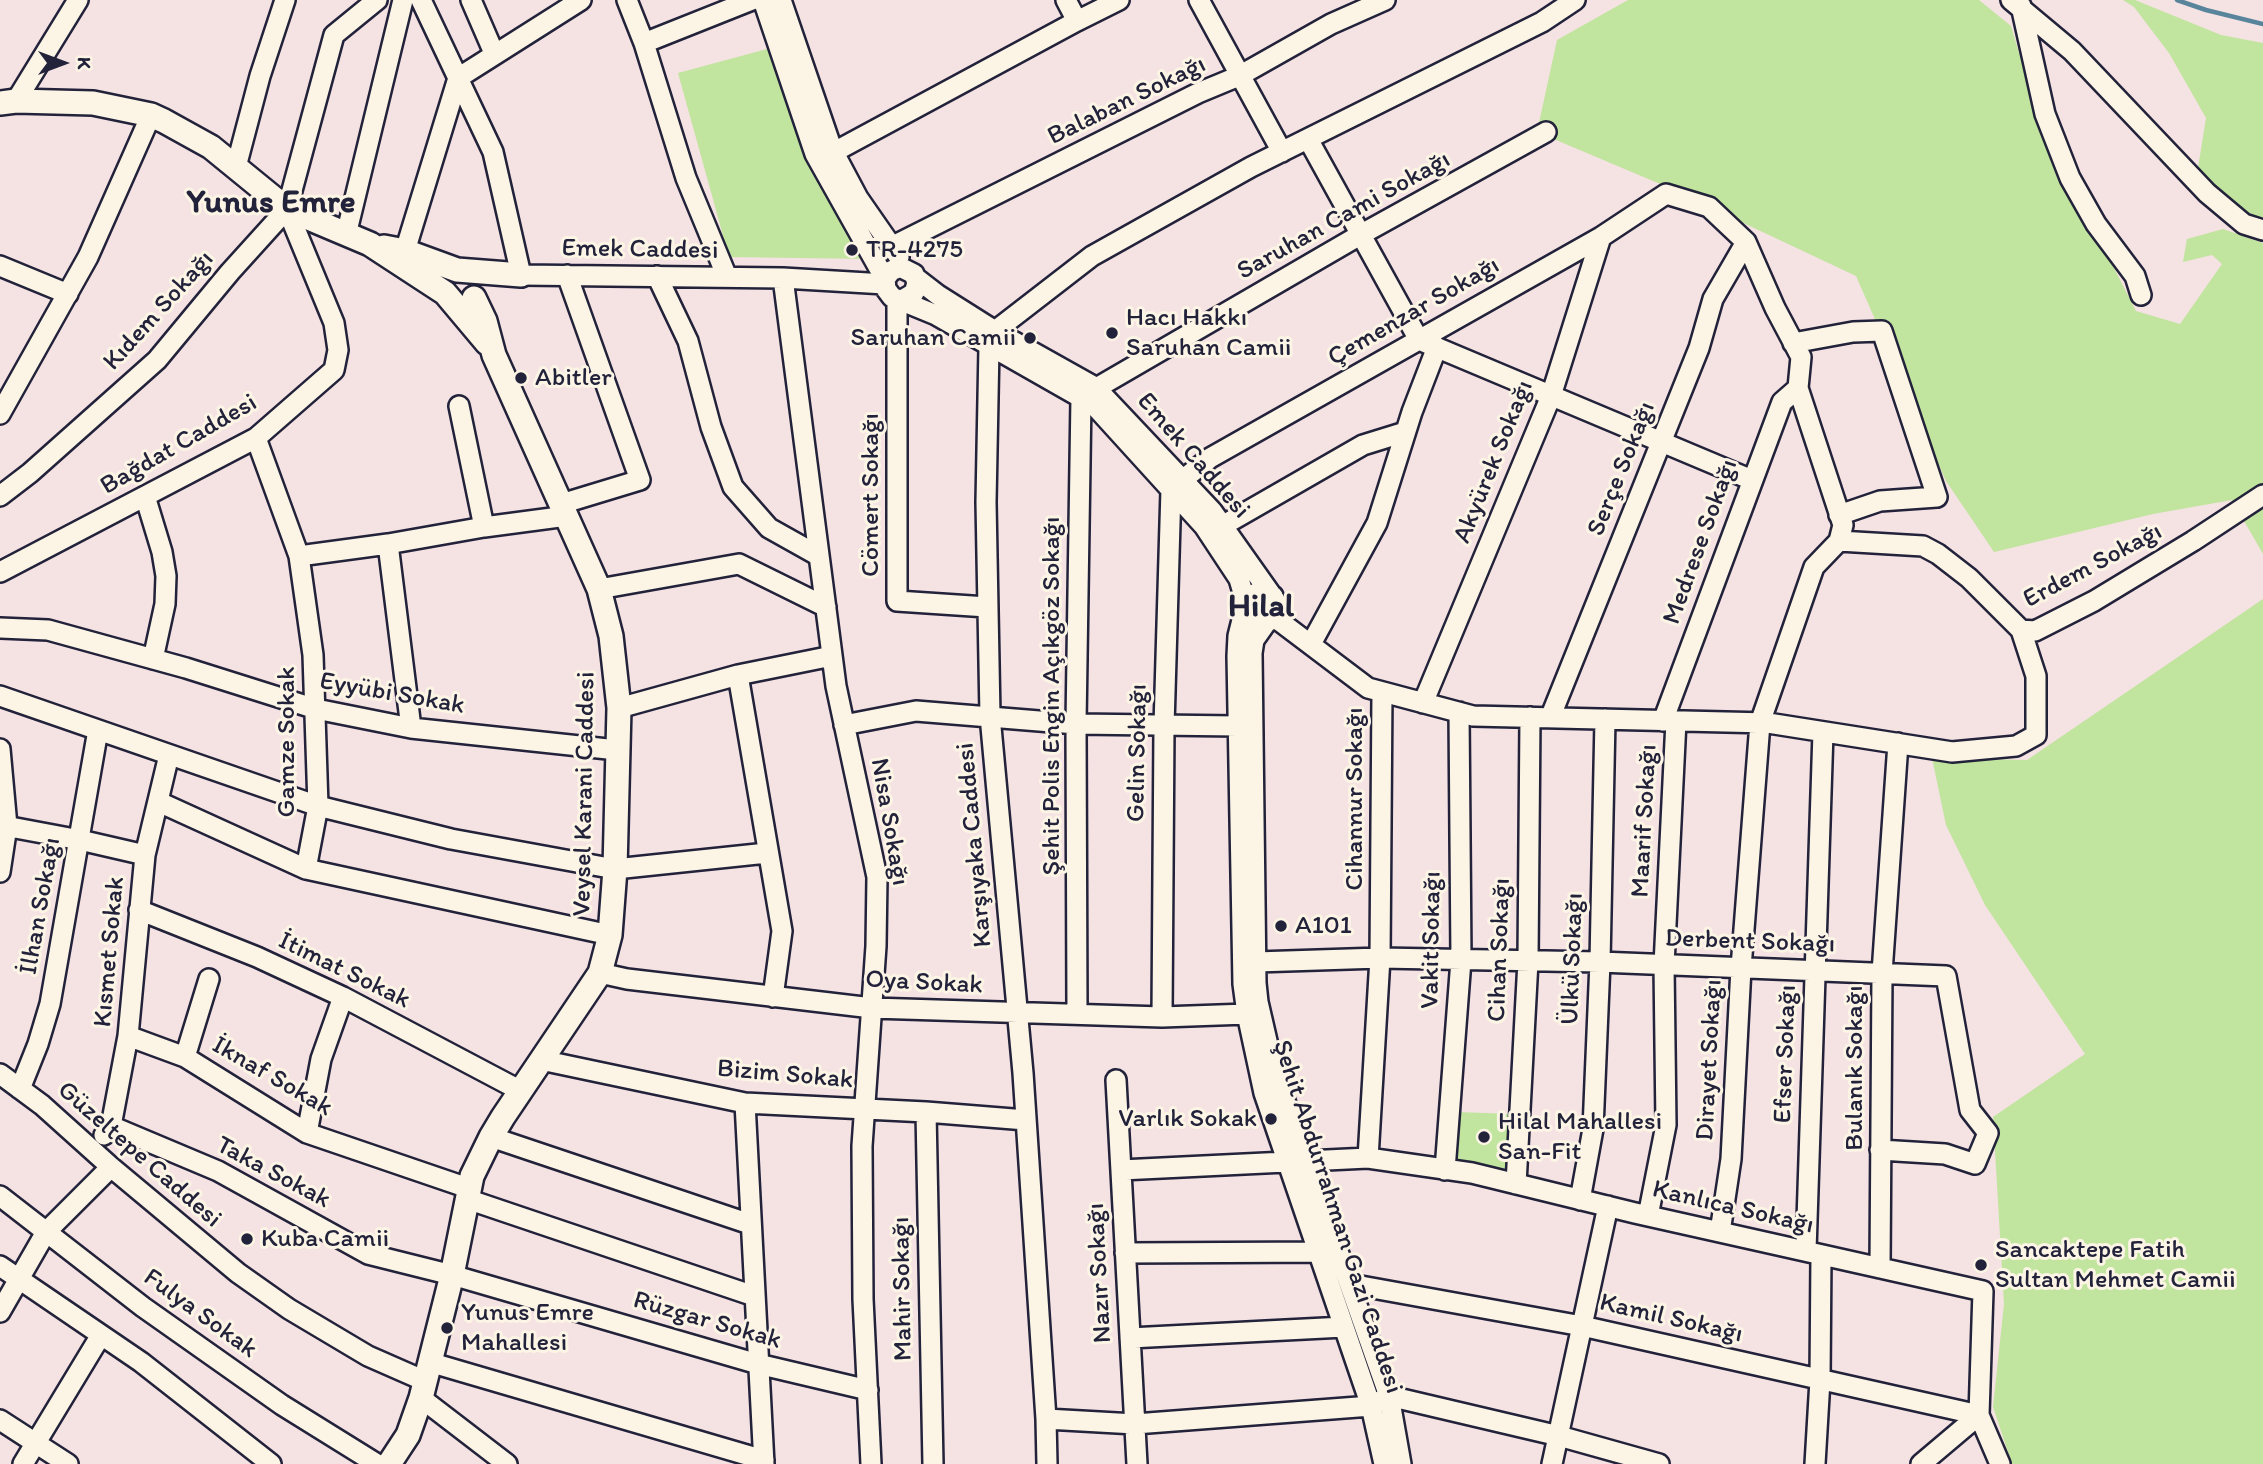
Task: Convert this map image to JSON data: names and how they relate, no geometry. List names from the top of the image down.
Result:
{
  "streets": {
    "main road": ["Veysel Karani Caddesi"],
    "street": [
      "Balaban Sokağı",
      "Saruhan Cami Sokağı",
      "Emek Caddesi",
      "Kıdem Sokağı",
      "Çemenzar Sokağı",
      "Bağdat Caddesi",
      "Akyürek Sokağı",
      "Serçe Sokağı",
      "Cömert Sokağı",
      "Medrese Sokağı",
      "Erdem Sokağı",
      "Eyyübi Sokak",
      "Şehit Polis Engin Açıkgöz Sokağı",
      "Gamze Sokak",
      "Gelin Sokağı",
      "Cihannur Sokağı",
      "Maarif Sokağı",
      "Nisa Sokağı",
      "Karşıyaka Caddesi",
      "İlhan Sokağı",
      "Vakit Sokağı",
      "Derbent Sokağı",
      "Cihan Sokağı",
      "Kısmet Sokak",
      "Ülkü Sokağı",
      "İtimat Sokak",
      "Oya Sokak",
      "Efser Sokağı",
      "Dirayet Sokağı",
      "Bulanık Sokağı",
      "Bizim Sokak",
      "İknaf Sokak",
      "Güzeltepe Caddesi",
      "Taka Sokak",
      "Kanlıca Sokağı",
      "Şehit Abdurrahman Gazi Caddesi",
      "Nazır Sokağı",
      "Mahir Sokağı",
      "Fulya Sokak",
      "Kamil Sokağı",
      "Rüzgar Sokak"
    ]
  },
  "crossings": [
    ["Balaban Sokağı", "Emek Caddesi"],
    ["Saruhan Cami Sokağı", "Emek Caddesi"],
    ["Saruhan Cami Sokağı", "Şehit Polis Engin Açıkgöz Sokağı"],
    ["Emek Caddesi", "Çemenzar Sokağı"],
    ["Emek Caddesi", "Cömert Sokağı"],
    ["Emek Caddesi", "Şehit Polis Engin Açıkgöz Sokağı"],
    ["Emek Caddesi", "Gelin Sokağı"],
    ["Emek Caddesi", "Nisa Sokağı"],
    ["Emek Caddesi", "Karşıyaka Caddesi"],
    ["Emek Caddesi", "Şehit Abdurrahman Gazi Caddesi"],
    ["Kıdem Sokağı", "Bağdat Caddesi"],
    ["Çemenzar Sokağı", "Akyürek Sokağı"],
    ["Çemenzar Sokağı", "Serçe Sokağı"],
    ["Çemenzar Sokağı", "Gelin Sokağı"],
    ["Bağdat Caddesi", "Gamze Sokak"],
    ["Cömert Sokağı", "Karşıyaka Caddesi"],
    ["Medrese Sokağı", "Maarif Sokağı"],
    ["Erdem Sokağı", "Dirayet Sokağı"],
    ["Eyyübi Sokak", "Gamze Sokak"],
    ["Eyyübi Sokak", "Veysel Karani Caddesi"],
    ["Şehit Polis Engin Açıkgöz Sokağı", "Oya Sokak"],
    ["Gelin Sokağı", "Oya Sokak"],
    ["Veysel Karani Caddesi", "İtimat Sokak"],
    ["Veysel Karani Caddesi", "Oya Sokak"],
    ["Veysel Karani Caddesi", "Bizim Sokak"],
    ["Veysel Karani Caddesi", "İknaf Sokak"],
    ["Veysel Karani Caddesi", "Güzeltepe Caddesi"],
    ["Veysel Karani Caddesi", "Taka Sokak"],
    ["Veysel Karani Caddesi", "Rüzgar Sokak"],
    ["Cihannur Sokağı", "Derbent Sokağı"],
    ["Cihannur Sokağı", "Kanlıca Sokağı"],
    ["Maarif Sokağı", "Derbent Sokağı"],
    ["Maarif Sokağı", "Kanlıca Sokağı"],
    ["Nisa Sokağı", "Oya Sokak"],
    ["Nisa Sokağı", "Bizim Sokak"],
    ["Nisa Sokağı", "Rüzgar Sokak"],
    ["Karşıyaka Caddesi", "Oya Sokak"],
    ["Karşıyaka Caddesi", "Bizim Sokak"],
    ["İlhan Sokağı", "Güzeltepe Caddesi"],
    ["Vakit Sokağı", "Derbent Sokağı"],
    ["Vakit Sokağı", "Kanlıca Sokağı"],
    ["Derbent Sokağı", "Cihan Sokağı"],
    ["Derbent Sokağı", "Ülkü Sokağı"],
    ["Derbent Sokağı", "Efser Sokağı"],
    ["Derbent Sokağı", "Dirayet Sokağı"],
    ["Derbent Sokağı", "Bulanık Sokağı"],
    ["Derbent Sokağı", "Şehit Abdurrahman Gazi Caddesi"],
    ["Cihan Sokağı", "Kanlıca Sokağı"],
    ["Kısmet Sokak", "İtimat Sokak"],
    ["Kısmet Sokak", "İknaf Sokak"],
    ["Kısmet Sokak", "Güzeltepe Caddesi"],
    ["Kısmet Sokak", "Taka Sokak"],
    ["Ülkü Sokağı", "Kanlıca Sokağı"],
    ["Oya Sokak", "Şehit Abdurrahman Gazi Caddesi"],
    ["Efser Sokağı", "Kanlıca Sokağı"],
    ["Efser Sokağı", "Kamil Sokağı"],
    ["Dirayet Sokağı", "Kanlıca Sokağı"],
    ["Bulanık Sokağı", "Kanlıca Sokağı"],
    ["Bizim Sokak", "Mahir Sokağı"],
    ["Taka Sokak", "Rüzgar Sokak"],
    ["Kanlıca Sokağı", "Şehit Abdurrahman Gazi Caddesi"],
    ["Kanlıca Sokağı", "Nazır Sokağı"],
    ["Kanlıca Sokağı", "Kamil Sokağı"],
    ["Şehit Abdurrahman Gazi Caddesi", "Kamil Sokağı"]
  ],
  "districts": ["Yunus Emre", "Hilal"],
  "places": [
    "TR-4275",
    "Hacı Hakkı Saruhan Camii",
    "Saruhan Camii",
    "Abitler",
    "A101",
    "Varlık Sokak",
    "Hilal Mahallesi San-Fit",
    "Kuba Camii",
    "Sancaktepe Fatih Sultan Mehmet Camii",
    "Yunus Emre Mahallesi"
  ],
  "north": "right"
}
